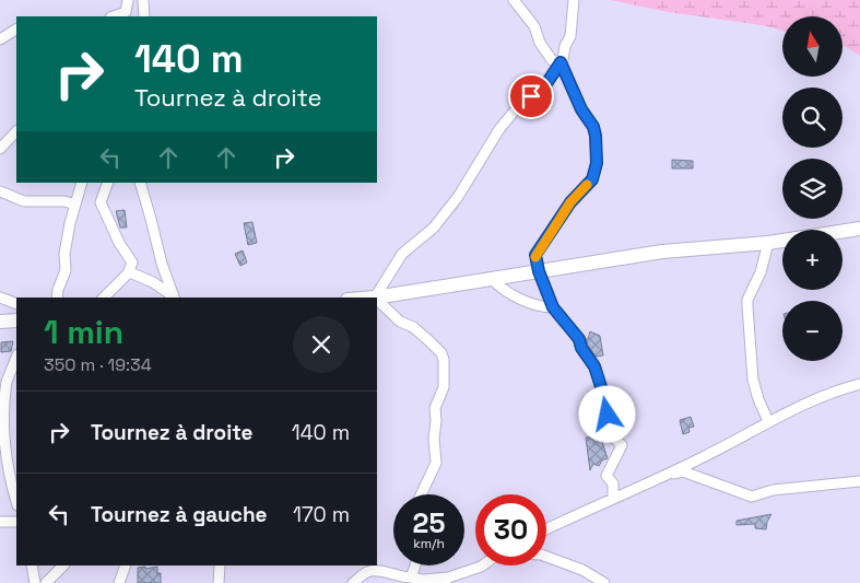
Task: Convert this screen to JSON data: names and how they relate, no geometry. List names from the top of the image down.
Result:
{
  "north": "top",
  "page": {
    "map_buttons": ["+", "−"],
    "turn": ["140 m", "Tournez à droite"],
    "heading": ["1 min", "350 m · 19:34"],
    "list": [
      {
        "name": "Tournez à droite",
        "value": "140 m"
      },
      {
        "name": "Tournez à gauche",
        "value": "170 m"
      }
    ],
    "speed": "25 km/h",
    "limit": "30"
  }
}
